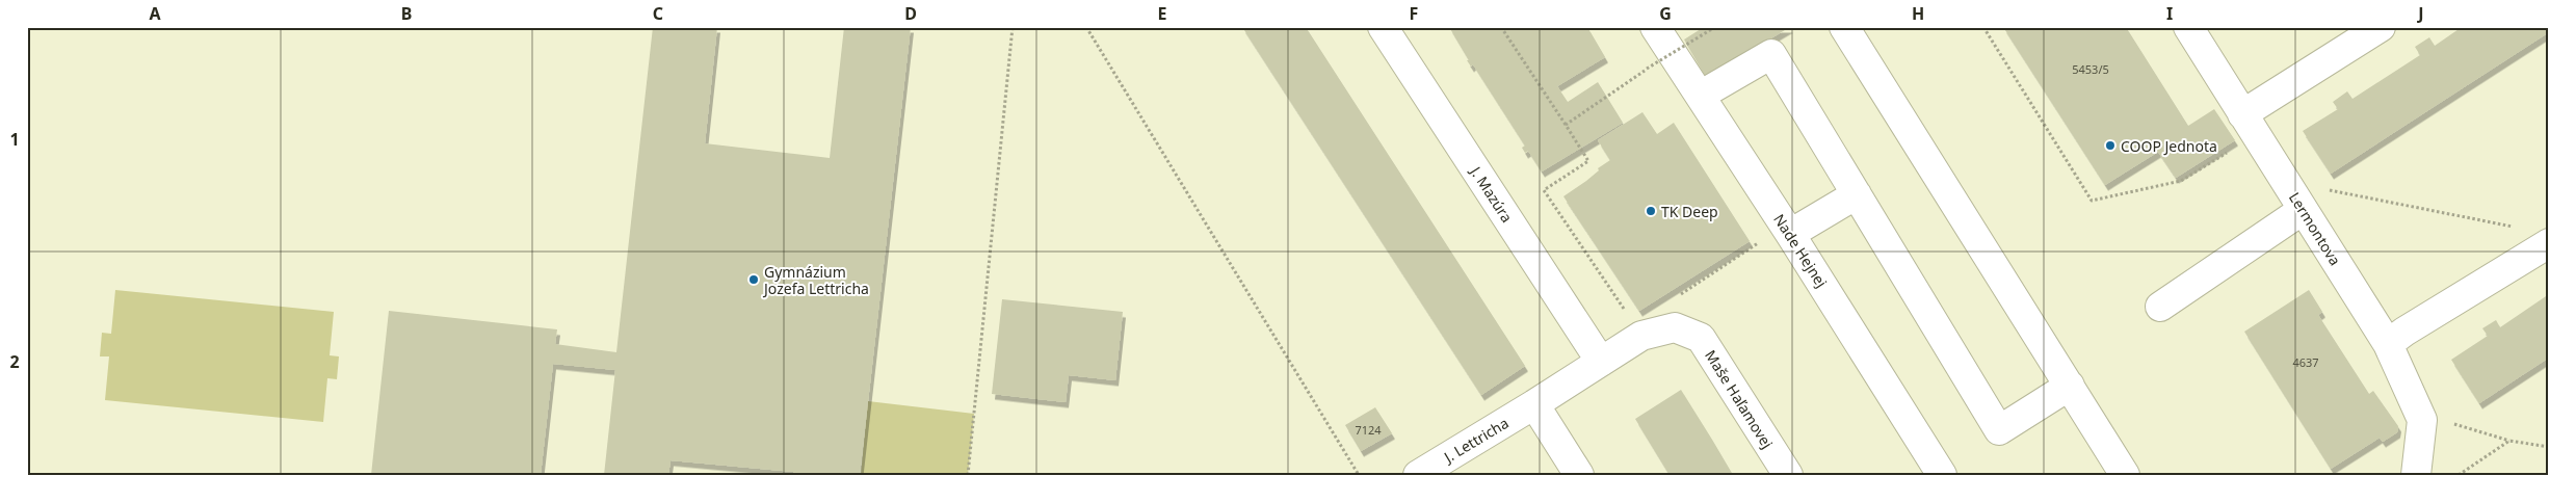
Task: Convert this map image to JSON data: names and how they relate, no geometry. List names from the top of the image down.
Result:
{
  "streets": {
    "street": [
      "J. Mazúra",
      "Lermontova",
      "Nade Hejnej",
      "Maše Haľamovej",
      "J. Lettricha"
    ]
  },
  "crossings": [
    ["J. Mazúra", "Maše Haľamovej"],
    ["J. Mazúra", "J. Lettricha"],
    ["Maše Haľamovej", "J. Lettricha"]
  ],
  "places": ["COOP Jednota", "TK Deep", "Gymnázium Jozefa Lettricha"],
  "house_numbers": ["5453/5", "4637", "7124"],
  "grid": {
    "columns": [
      "A",
      "B",
      "C",
      "D",
      "E",
      "F",
      "G",
      "H",
      "I",
      "J"
    ],
    "rows": ["1", "2"]
  }
}
